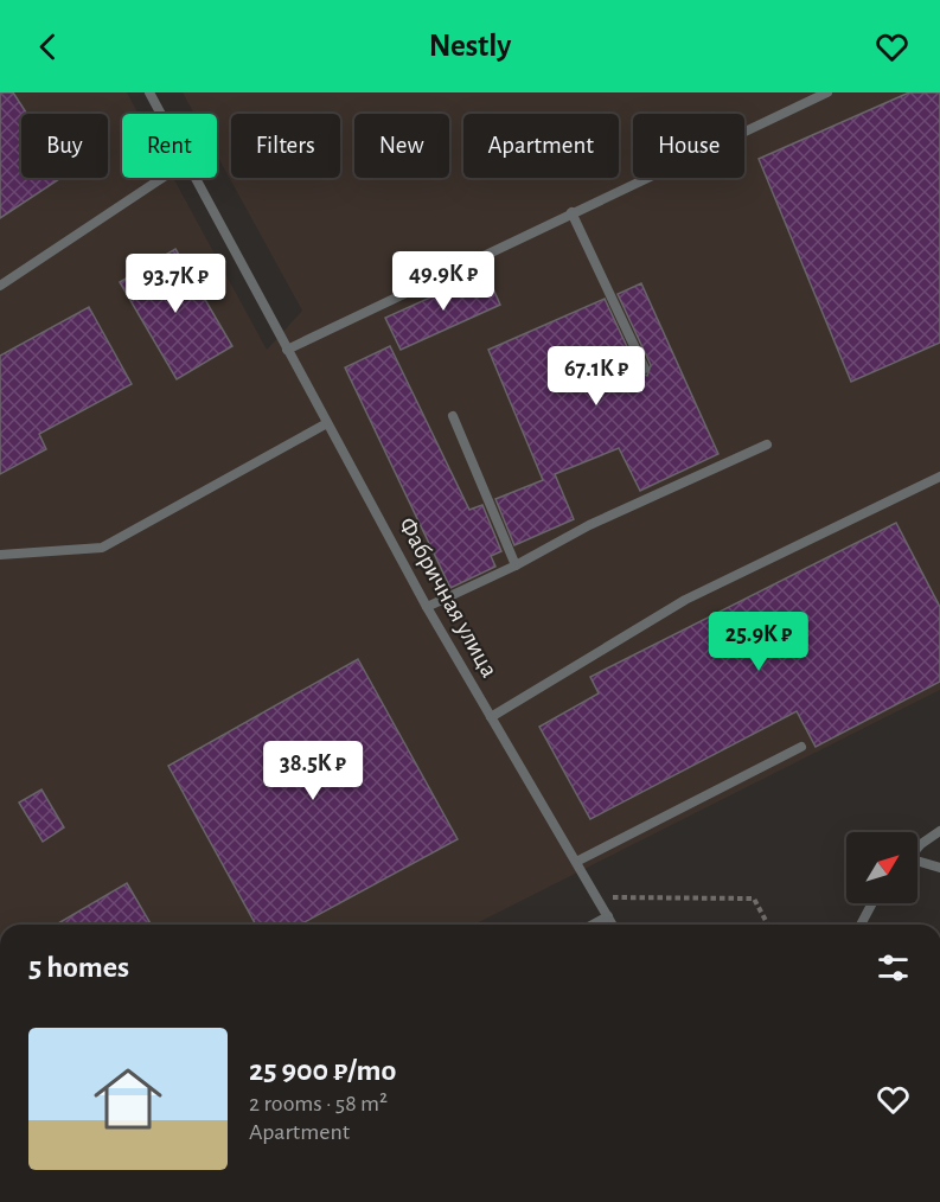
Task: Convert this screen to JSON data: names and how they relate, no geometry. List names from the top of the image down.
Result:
{
  "streets": {
    "lane": ["Фабричная улица"]
  },
  "north": "top right",
  "page": {
    "header": "Nestly",
    "chip": [
      "Buy",
      "Rent",
      "Filters",
      "New",
      "Apartment",
      "House"
    ],
    "price": [
      "49.9K ₽",
      "93.7K ₽",
      "67.1K ₽",
      "25.9K ₽",
      "38.5K ₽"
    ],
    "heading": "5 homes",
    "list": [
      {
        "name": "25 900 ₽/mo",
        "note": "2 rooms · 58 m² · Apartment"
      }
    ]
  }
}
